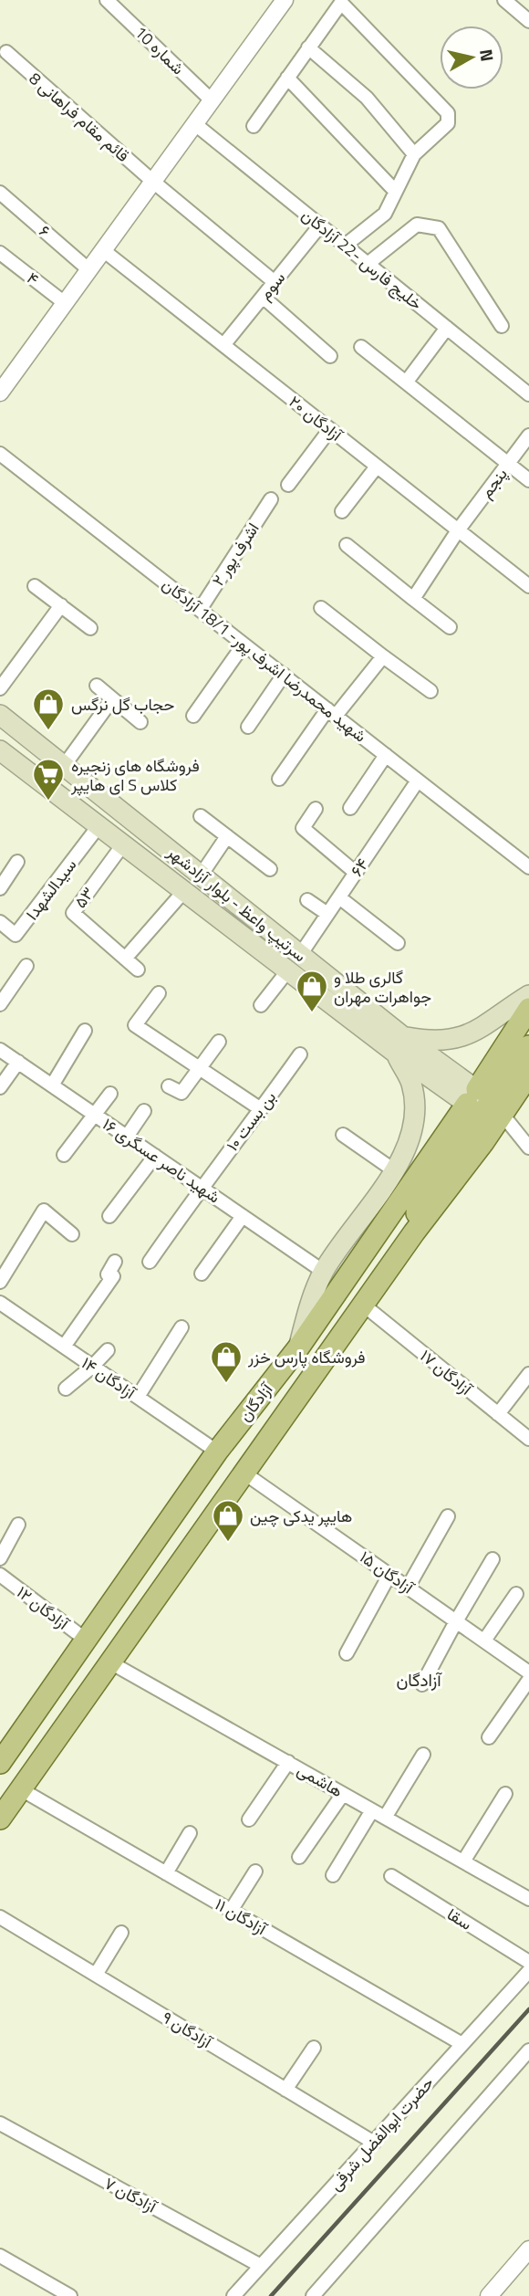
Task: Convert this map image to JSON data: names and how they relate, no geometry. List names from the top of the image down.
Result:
{
  "streets": {
    "main road": ["سرتیپ واعظ - بلوار آزادشهر", "آزادگان"],
    "street": [
      "شماره 10",
      "8 قائم مقام فراهانی",
      "۶",
      "خلیج فارس -22 آزادگان",
      "۴",
      "سوم",
      "۲۰ آزادگان",
      "پنجم",
      "۲ اشرف پور",
      "شهید محمدرضا اشرف پور- 18/1 آزادگان",
      "۶۴",
      "سیدالشهدا",
      "۵۳",
      "بن بست ۱۰",
      "۱۶ شهید ناصر عسگری",
      "۱۷ آزادگان",
      "۱۴ آزادگان",
      "۱۵ آزادگان",
      "۱۲ آزادگان",
      "هاشمی",
      "۱۱ آزادگان",
      "سقا",
      "۹ آزادگان",
      "حضرت ابوالفضل شرقی",
      "۷ آزادگان"
    ]
  },
  "crossings": [
    ["8 قائم مقام فراهانی", "سوم"],
    ["خلیج فارس -22 آزادگان", "سوم"],
    ["سوم", "۲۰ آزادگان"],
    ["۲۰ آزادگان", "پنجم"],
    ["۲ اشرف پور", "شهید محمدرضا اشرف پور- 18/1 آزادگان"],
    ["شهید محمدرضا اشرف پور- 18/1 آزادگان", "۶۴"],
    ["۶۴", "سرتیپ واعظ - بلوار آزادشهر"],
    ["سیدالشهدا", "سرتیپ واعظ - بلوار آزادشهر"],
    ["۵۳", "سرتیپ واعظ - بلوار آزادشهر"],
    ["سرتیپ واعظ - بلوار آزادشهر", "آزادگان"],
    ["بن بست ۱۰", "۱۶ شهید ناصر عسگری"],
    ["۱۷ آزادگان", "آزادگان"],
    ["۱۴ آزادگان", "آزادگان"],
    ["آزادگان", "۱۵ آزادگان"],
    ["آزادگان", "۱۲ آزادگان"],
    ["آزادگان", "هاشمی"],
    ["آزادگان", "۱۱ آزادگان"],
    ["۱۱ آزادگان", "حضرت ابوالفضل شرقی"],
    ["۹ آزادگان", "حضرت ابوالفضل شرقی"],
    ["حضرت ابوالفضل شرقی", "۷ آزادگان"]
  ],
  "districts": ["آزادگان"],
  "places": {
    "shop": [
      "حجاب گل نرگس",
      "گالری طلا و جواهرات مهران",
      "فروشگاه پارس خزر",
      "هایپر یدکی چین"
    ],
    "supermarket": ["فروشگاه های زنجیره ای هایپر S کلاس"]
  },
  "north": "right"
}
